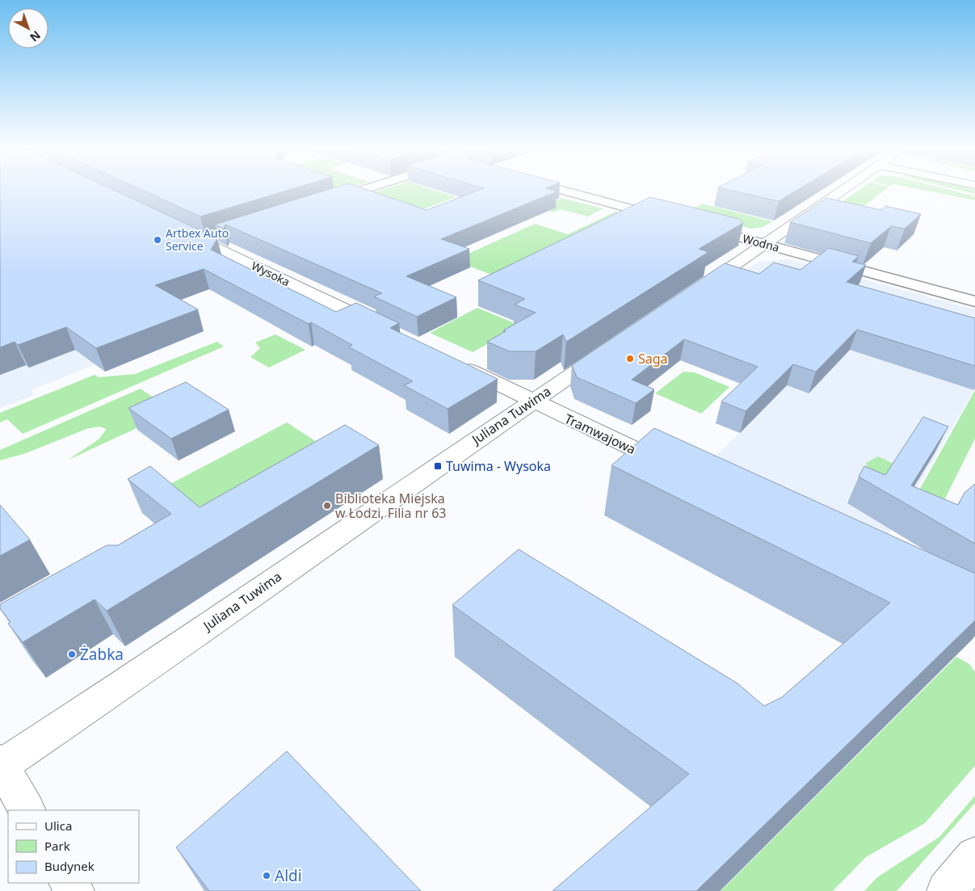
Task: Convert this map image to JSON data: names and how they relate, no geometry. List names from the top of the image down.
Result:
{
  "streets": {
    "street": [
      "Wodna",
      "Wysoka",
      "Juliana Tuwima",
      "Tramwajowa"
    ]
  },
  "crossings": [
    ["Juliana Tuwima", "Tramwajowa"]
  ],
  "places": {
    "other": [
      "Artbex Auto Service",
      "Saga",
      "Biblioteka Miejska w Łodzi, Filia nr 63",
      "Żabka",
      "Aldi"
    ],
    "transit": ["Tuwima - Wysoka"]
  },
  "legend": ["Ulica", "Park", "Budynek"],
  "north": "bottom right"
}
